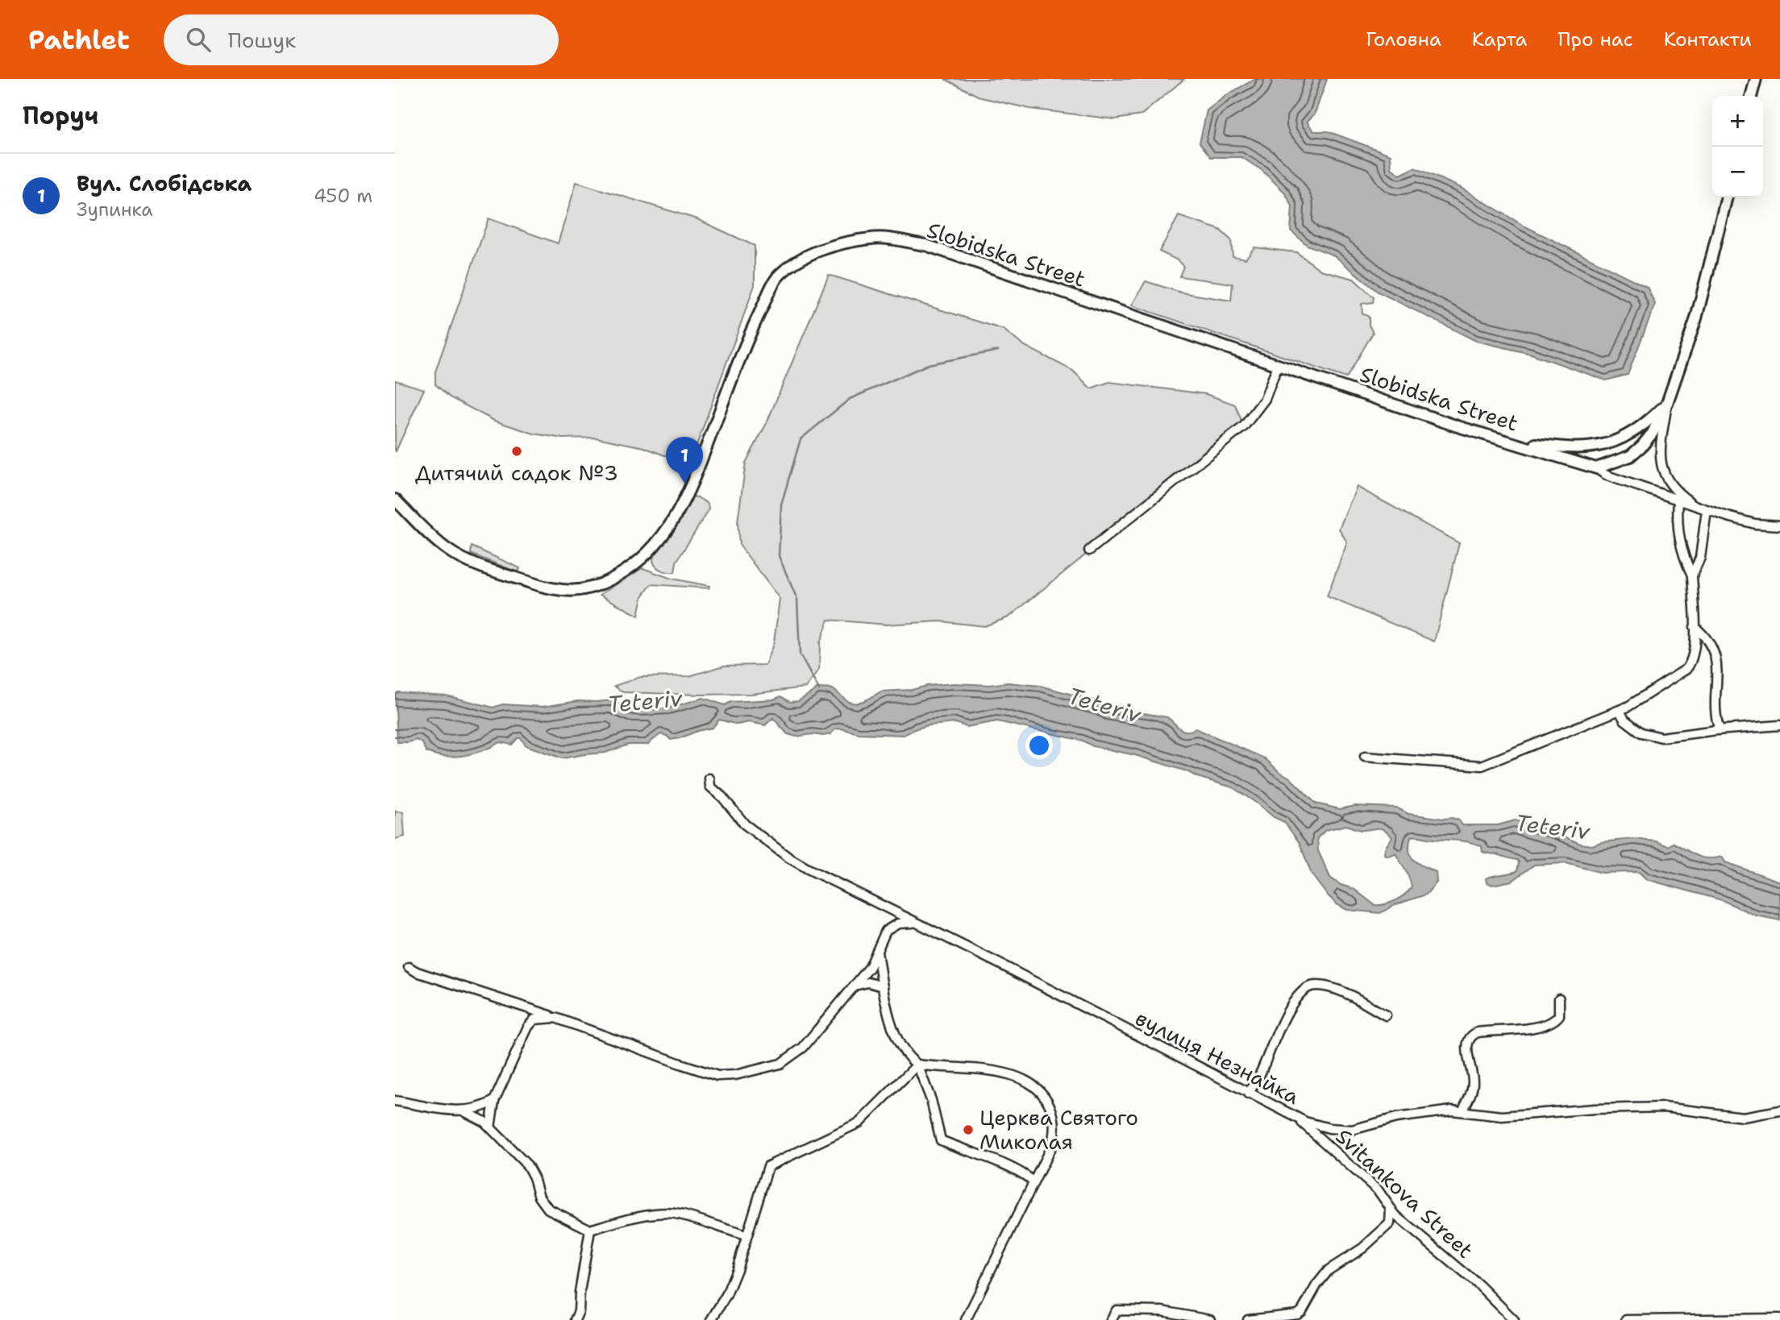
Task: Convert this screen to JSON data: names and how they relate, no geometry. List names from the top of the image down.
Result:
{
  "streets": {
    "street": ["Slobidska Street", "вулиця Незнайка", "Svitankova Street"]
  },
  "crossings": [
    ["вулиця Незнайка", "Svitankova Street"]
  ],
  "water": ["Teteriv"],
  "places": ["Дитячий садок №3", "Церква Святого Миколая"],
  "page": {
    "header": "Pathlet",
    "search": "Пошук",
    "nav": [
      "Головна",
      "Карта",
      "Про нас",
      "Контакти"
    ],
    "heading": "Поруч",
    "map_buttons": ["+", "−"],
    "list": [
      {
        "mark": "1",
        "name": "Вул. Слобідська",
        "note": "Зупинка",
        "value": "450 m"
      }
    ],
    "pins": "1"
  }
}
